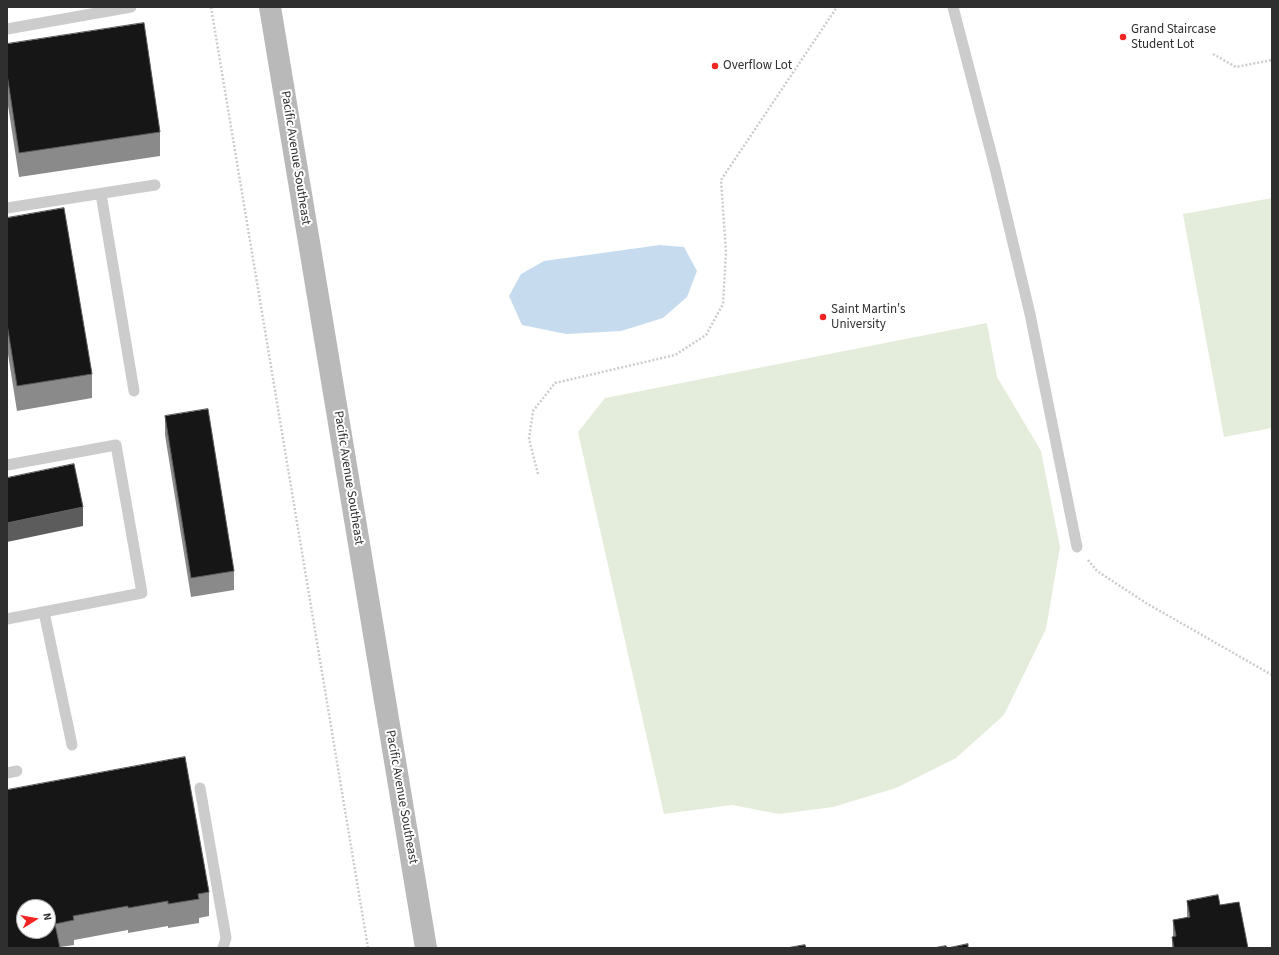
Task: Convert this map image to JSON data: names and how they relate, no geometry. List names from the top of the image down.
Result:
{
  "streets": {
    "main road": ["Pacific Avenue Southeast"]
  },
  "places": ["Grand Staircase Student Lot", "Overflow Lot", "Saint Martin's University"],
  "north": "right"
}
